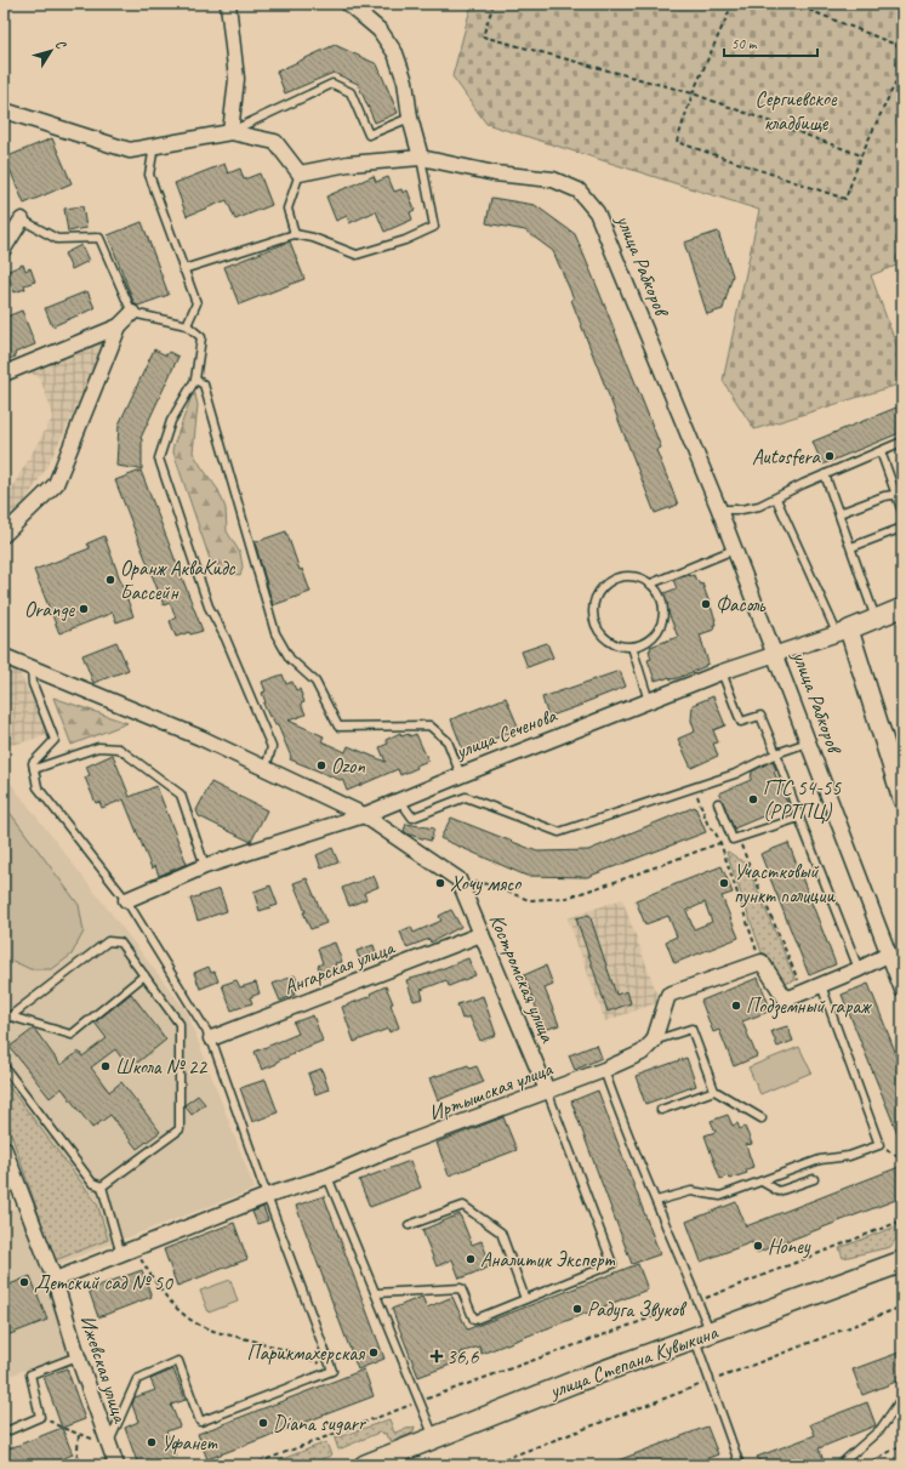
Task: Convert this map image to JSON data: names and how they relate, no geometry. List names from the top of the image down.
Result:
{
  "streets": {
    "main road": ["улица Степана Кувыкина"],
    "street": [
      "улица Рабкоров",
      "улица Сеченова",
      "Ангарская улица",
      "Костромская улица",
      "Иртышская улица",
      "Ижевская улица"
    ]
  },
  "crossings": [
    ["улица Рабкоров", "улица Сеченова"],
    ["Ангарская улица", "Костромская улица"],
    ["Костромская улица", "Иртышская улица"],
    ["Иртышская улица", "Ижевская улица"]
  ],
  "parks": ["Сергиевское кладбище"],
  "places": {
    "other": [
      "Autosfera",
      "Оранж АкваКидс Бассейн",
      "Фасоль",
      "Orange",
      "Ozon",
      "ГТС 54-55 (РРТПЦ)",
      "Хочу мясо",
      "Участковый пункт полиции",
      "Подземный гараж",
      "Школа № 22",
      "Honey",
      "Аналитик Эксперт",
      "Детский сад № 50",
      "Радуга Звуков",
      "Парикмахерская",
      "Diana sugarr",
      "Уфанет"
    ],
    "health": ["36,6"]
  },
  "scale_bar": "50 m",
  "north": "top right"
}
